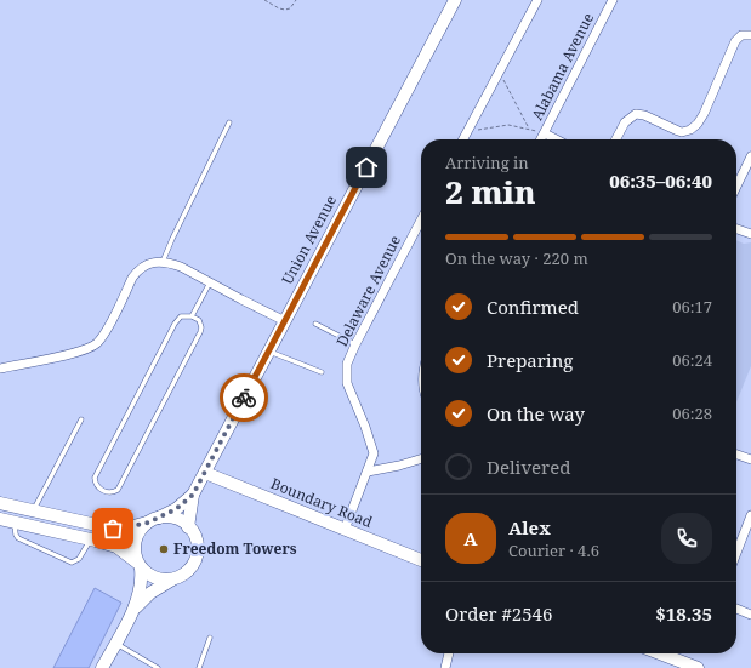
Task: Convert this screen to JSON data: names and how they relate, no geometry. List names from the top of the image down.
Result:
{
  "streets": {
    "street": [
      "Alabama Avenue",
      "Union Avenue",
      "Delaware Avenue",
      "Boundary Road"
    ]
  },
  "crossings": [
    ["Union Avenue", "Boundary Road"],
    ["Delaware Avenue", "Boundary Road"]
  ],
  "places": ["Freedom Towers"],
  "page": {
    "heading": ["2 min", "Arriving in", "06:35–06:40"],
    "panel": [
      "Alex",
      "Courier · 4.6",
      "Order #2546",
      "$18.35"
    ],
    "bar": "On the way · 220 m",
    "list": [
      ["Confirmed", "06:17"],
      ["Preparing", "06:24"],
      ["On the way", "06:28"],
      "Delivered"
    ],
    "round": "A"
  }
}
